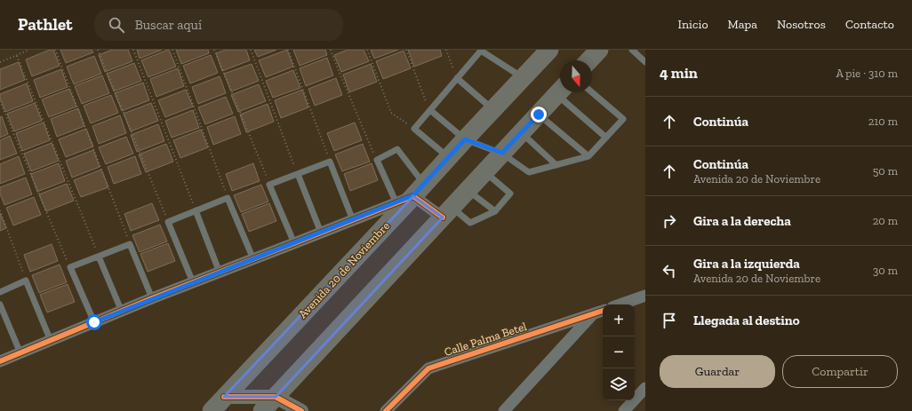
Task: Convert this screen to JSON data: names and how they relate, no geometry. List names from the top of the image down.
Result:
{
  "streets": {
    "main road": ["Avenida 20 de Noviembre"],
    "street": ["Calle Palma Betel"]
  },
  "north": "bottom",
  "page": {
    "header": "Pathlet",
    "search": "Buscar aquí",
    "nav": [
      "Inicio",
      "Mapa",
      "Nosotros",
      "Contacto"
    ],
    "heading": ["4 min", "A pie · 310 m"],
    "list": [
      ["Continúa", "210 m"],
      ["Continúa", "Avenida 20 de Noviembre", "50 m"],
      ["Gira a la derecha", "20 m"],
      ["Gira a la izquierda", "Avenida 20 de Noviembre", "30 m"],
      "Llegada al destino"
    ],
    "map_buttons": ["+", "−"],
    "buttons": ["Guardar", "Compartir"]
  }
}
